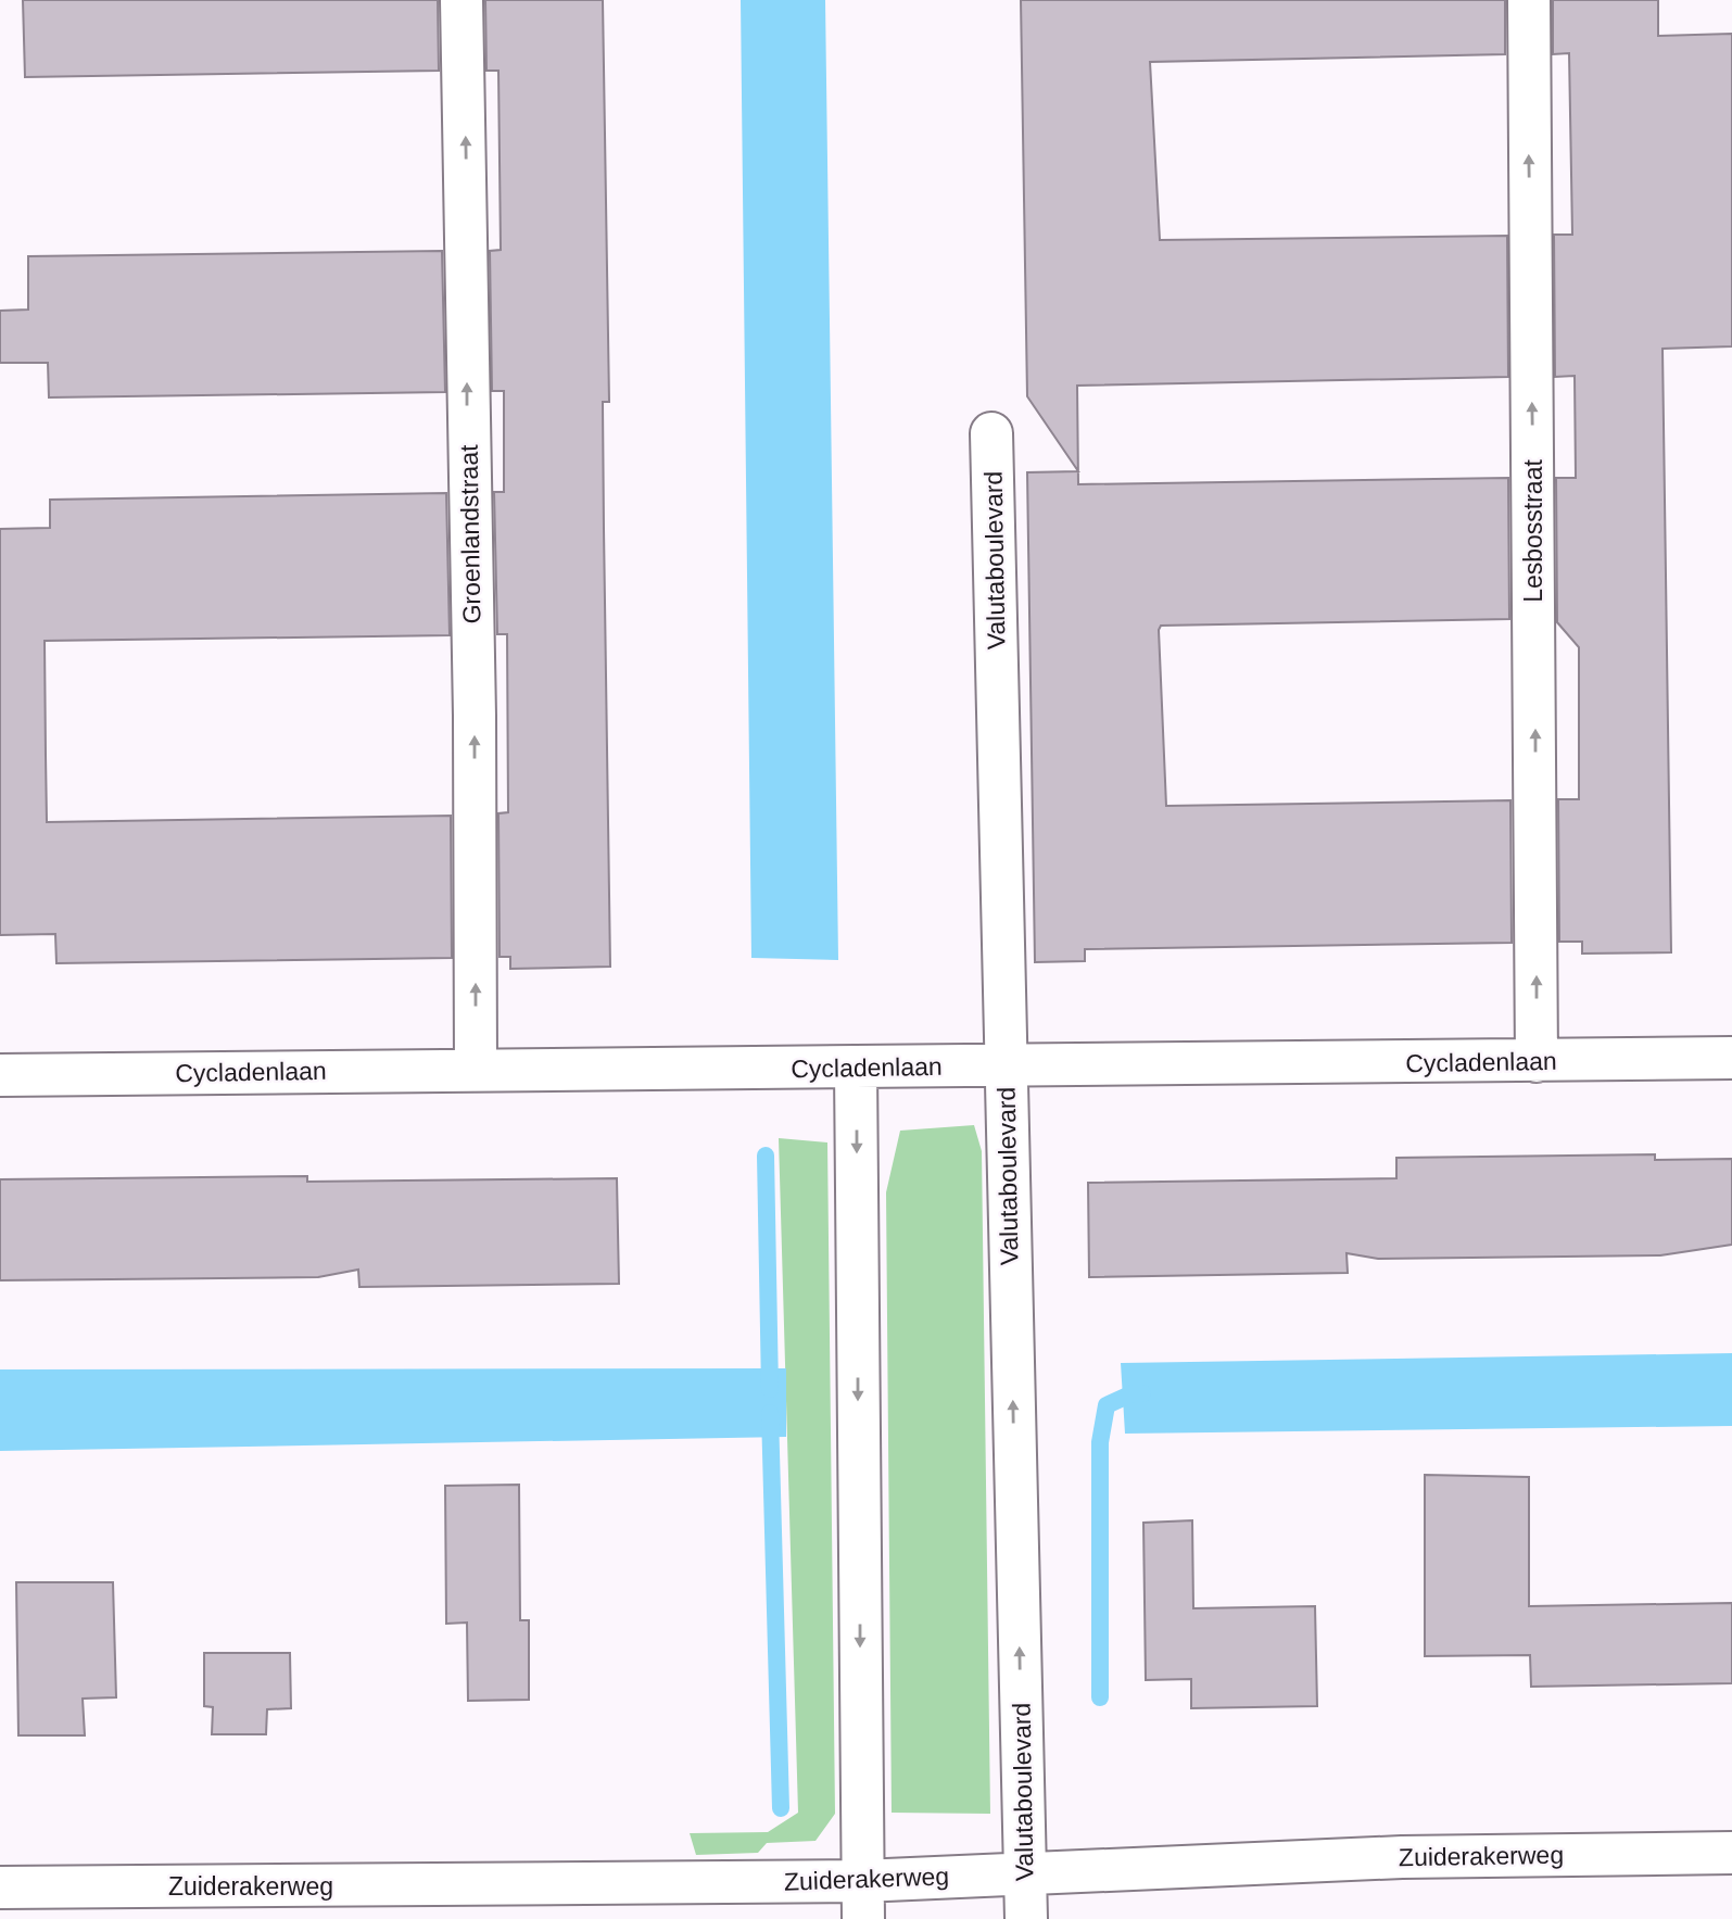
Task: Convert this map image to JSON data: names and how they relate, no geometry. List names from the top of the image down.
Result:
{
  "streets": {
    "street": [
      "Lesbosstraat",
      "Groenlandstraat",
      "Valutaboulevard",
      "Cycladenlaan",
      "Zuiderakerweg"
    ]
  },
  "crossings": [
    ["Lesbosstraat", "Cycladenlaan"],
    ["Groenlandstraat", "Cycladenlaan"],
    ["Valutaboulevard", "Cycladenlaan"],
    ["Valutaboulevard", "Zuiderakerweg"]
  ],
  "one_way": ["Lesbosstraat", "Groenlandstraat"]
}
